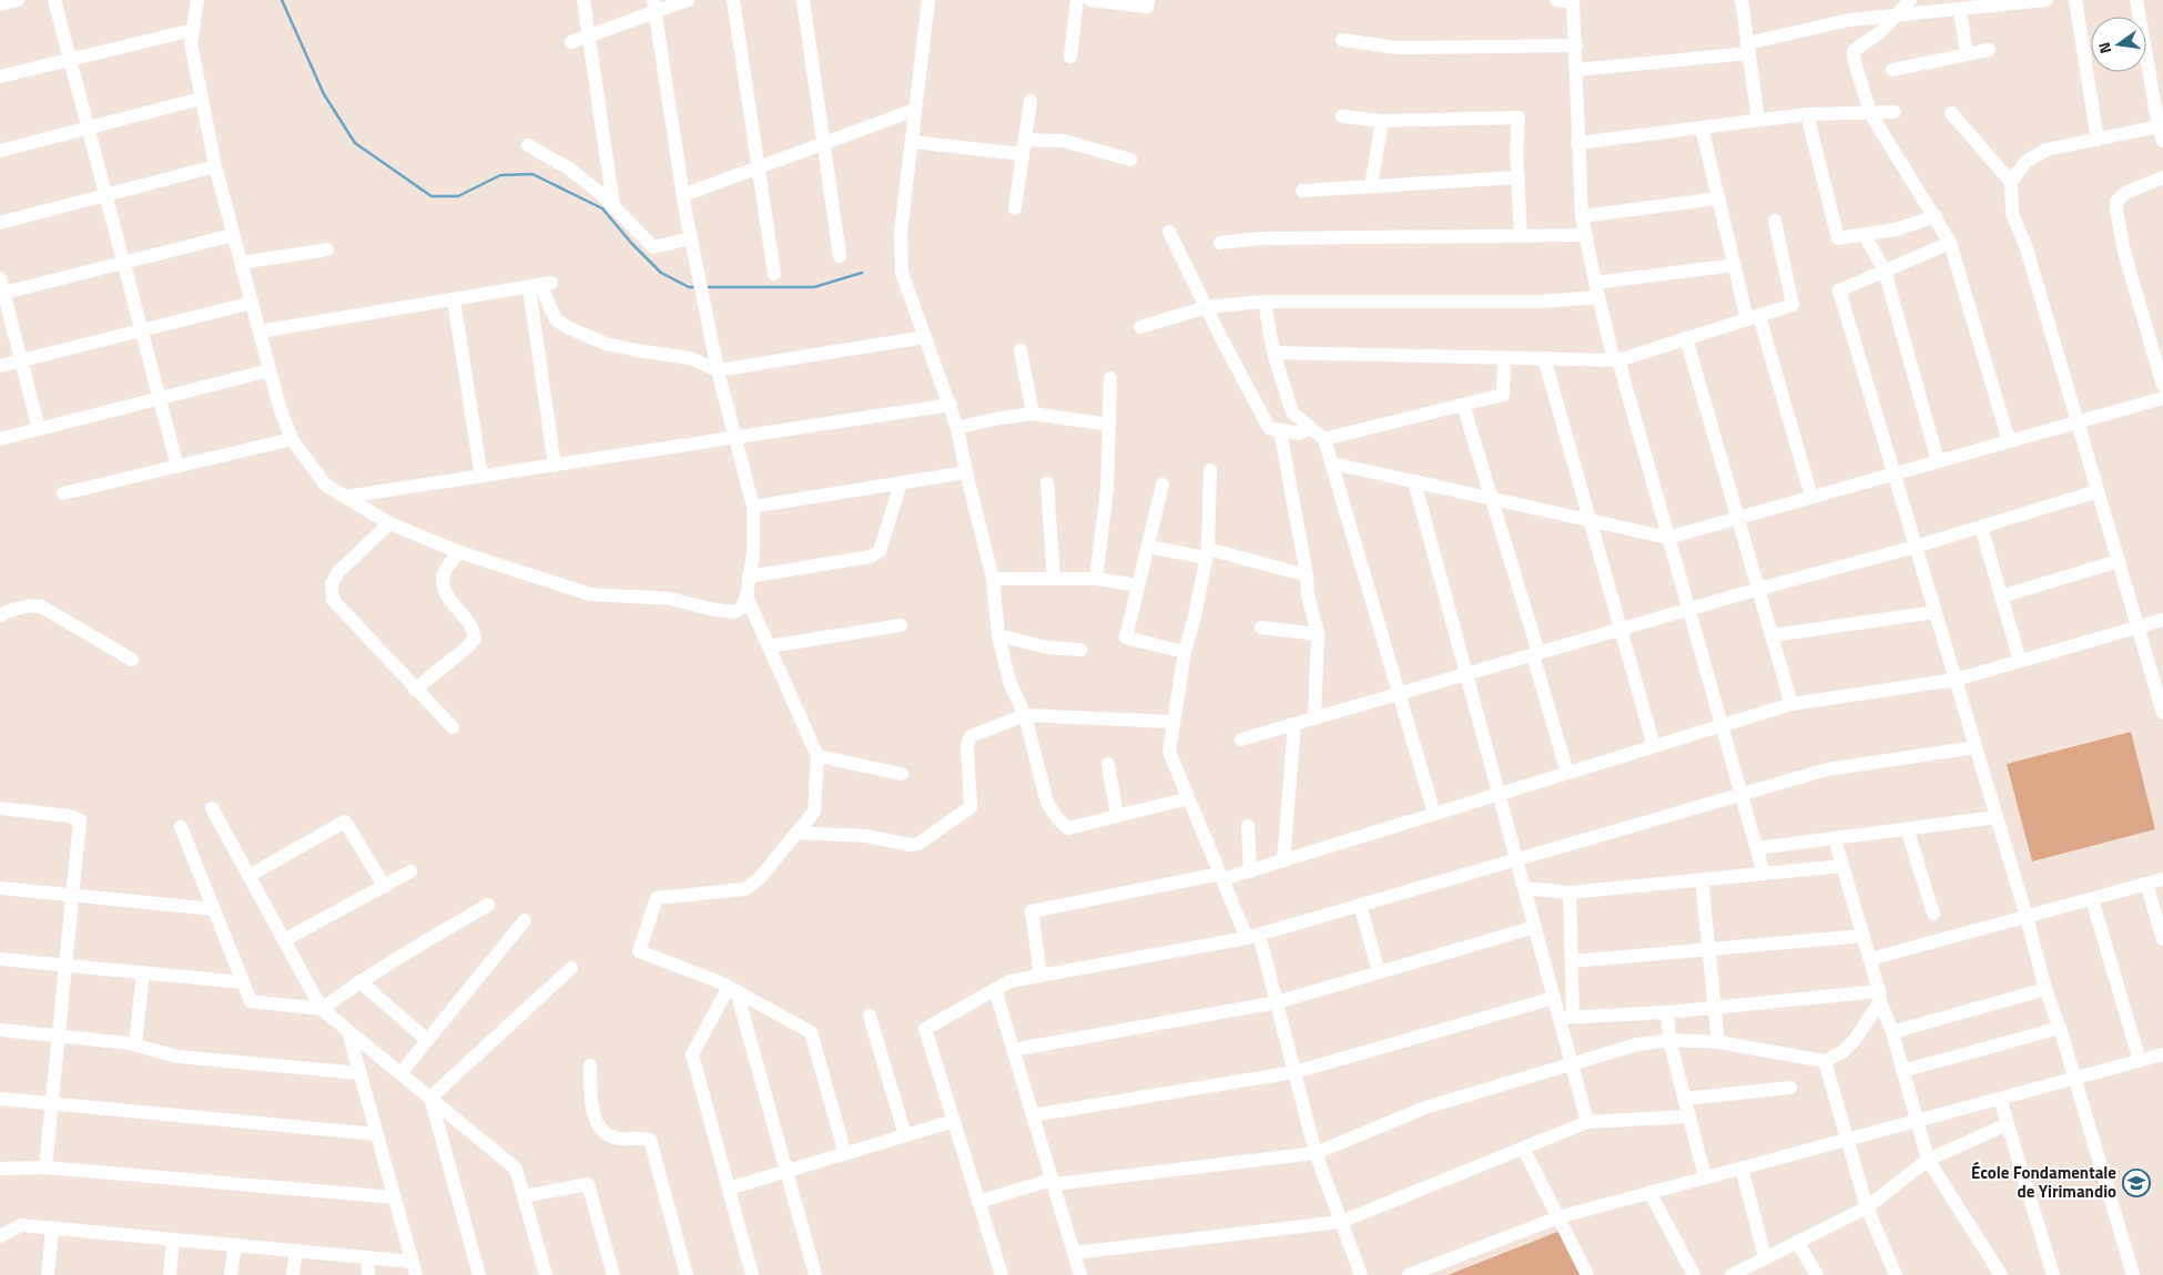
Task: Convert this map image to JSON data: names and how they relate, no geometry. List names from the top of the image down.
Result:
{
  "places": {
    "school or university": ["École Fondamentale de Yirimandio"]
  },
  "north": "left"
}
